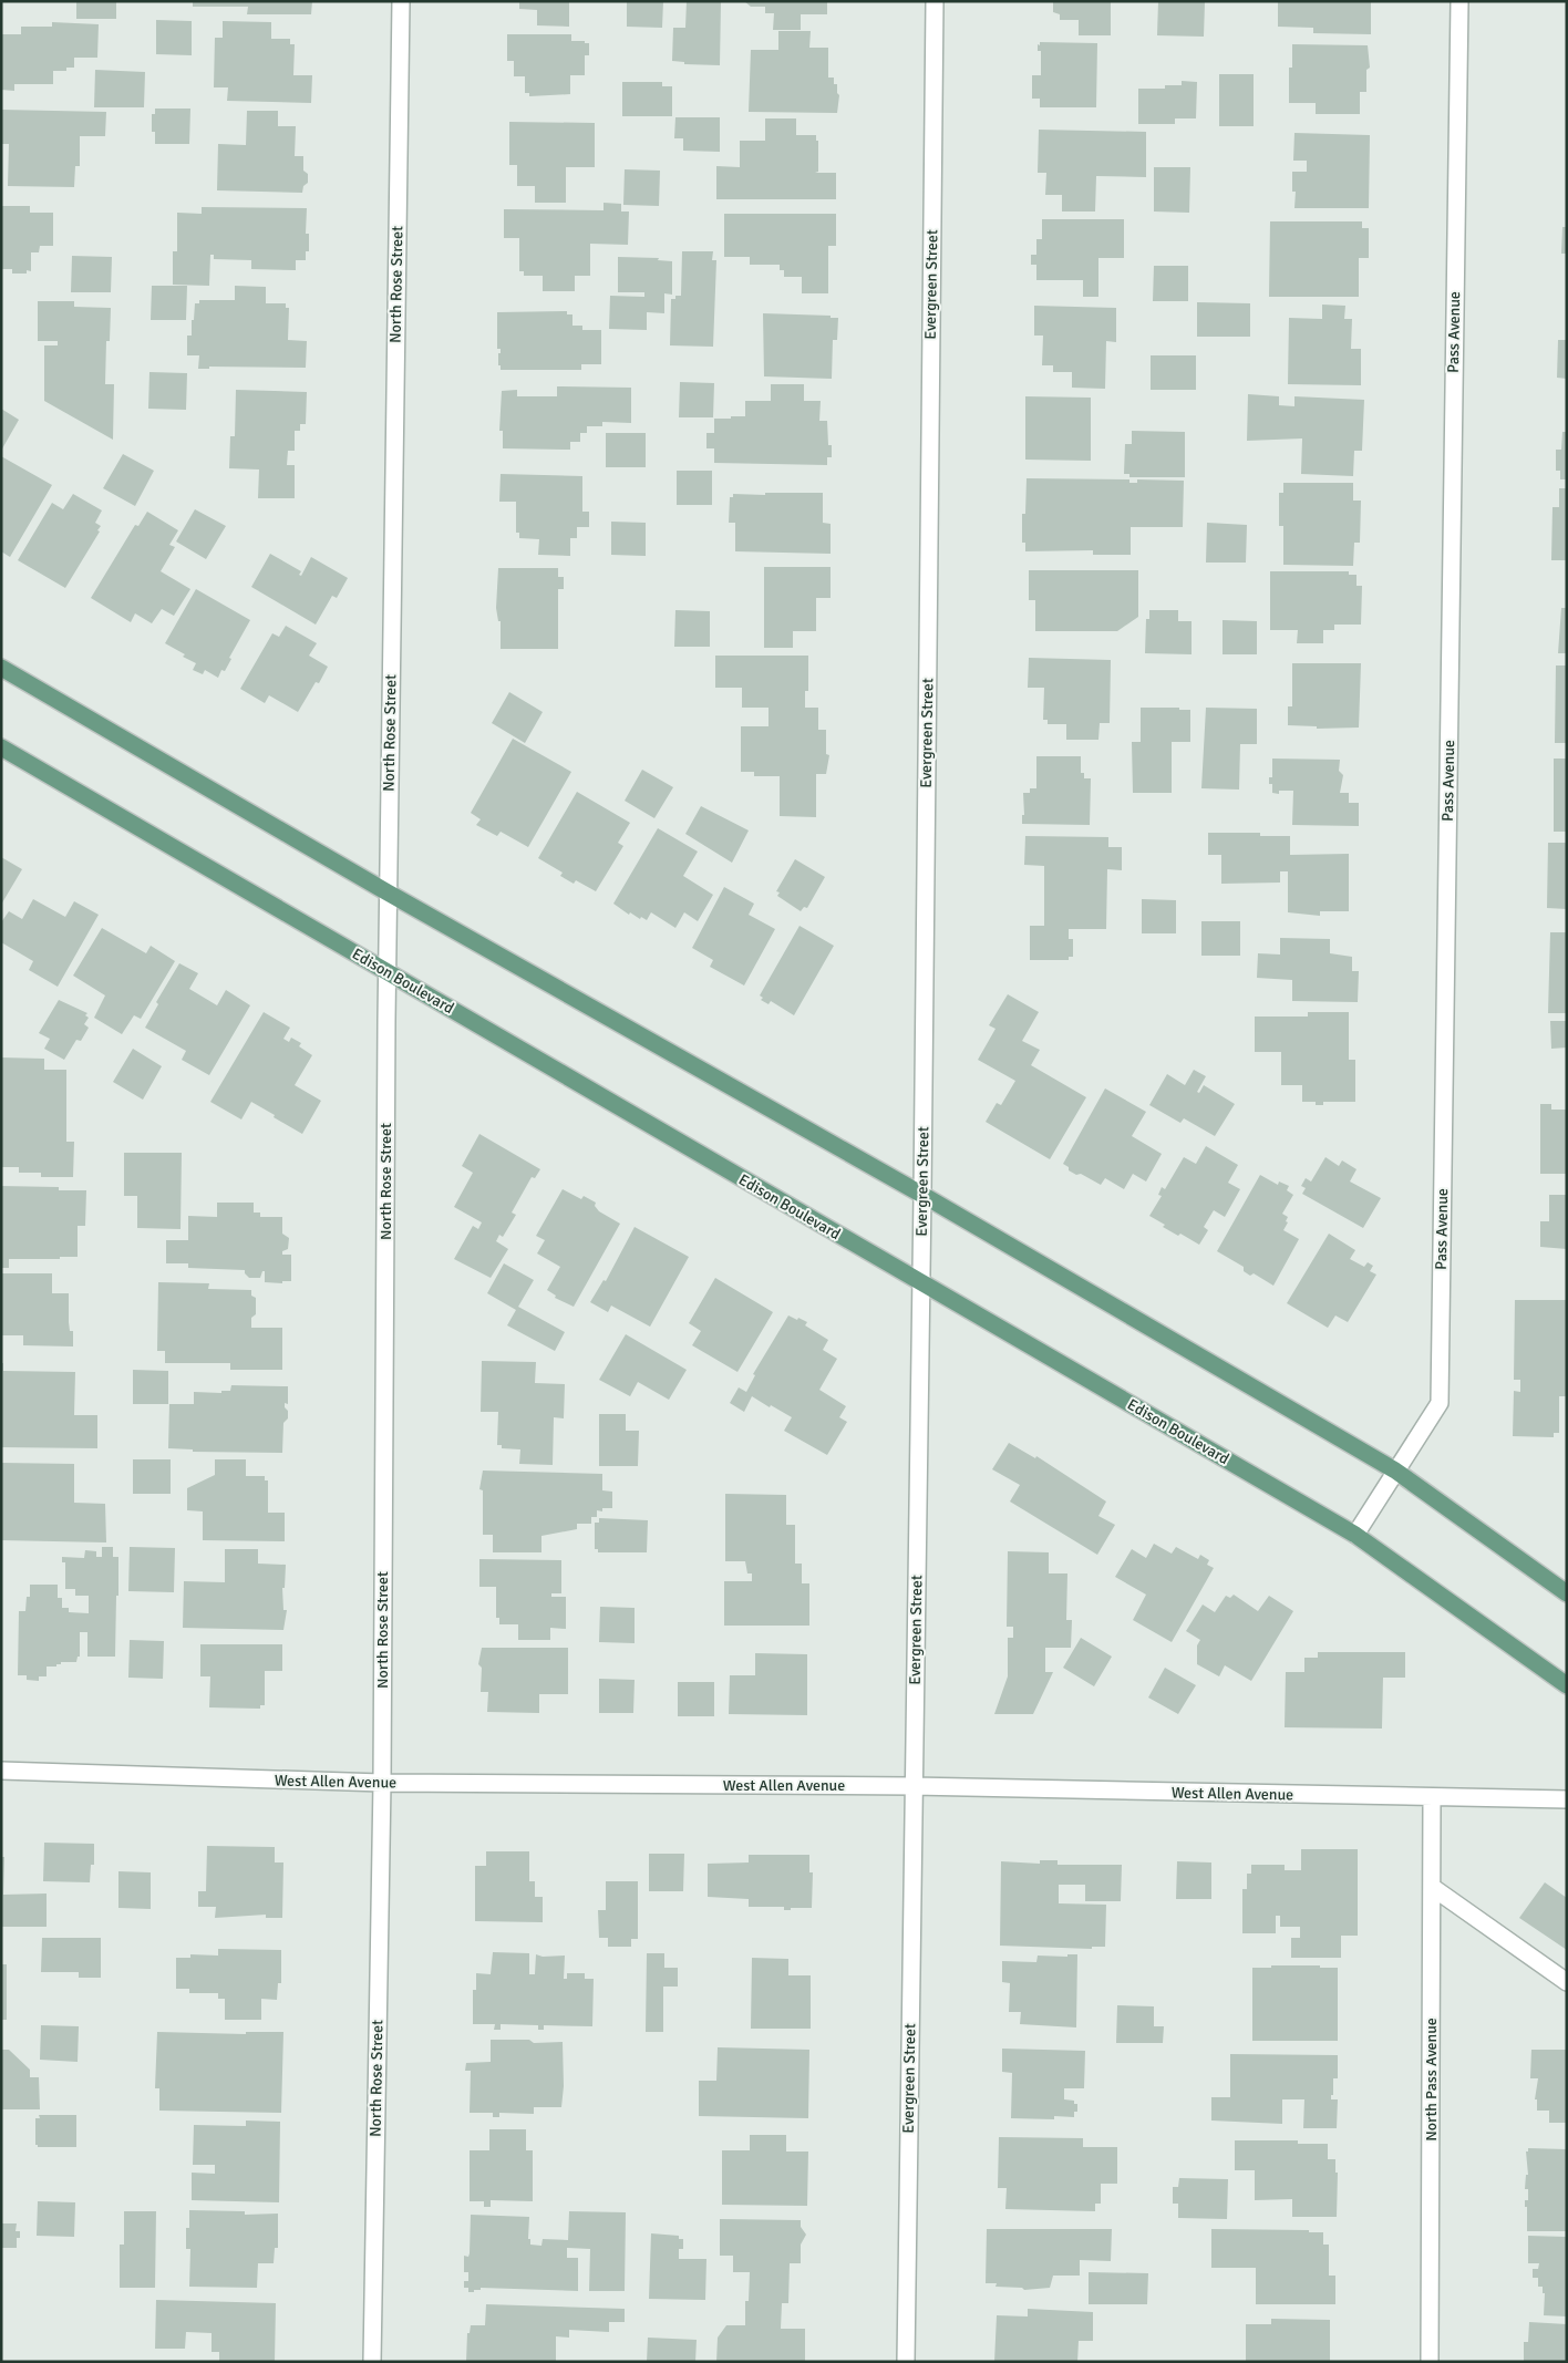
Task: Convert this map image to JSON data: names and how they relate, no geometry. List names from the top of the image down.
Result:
{
  "streets": {
    "main road": ["Edison Boulevard"],
    "street": [
      "North Rose Street",
      "Evergreen Street",
      "Pass Avenue",
      "West Allen Avenue",
      "North Pass Avenue"
    ]
  },
  "crossings": [
    ["North Rose Street", "Edison Boulevard"],
    ["North Rose Street", "West Allen Avenue"],
    ["Evergreen Street", "Edison Boulevard"],
    ["Evergreen Street", "West Allen Avenue"],
    ["Pass Avenue", "Edison Boulevard"],
    ["West Allen Avenue", "North Pass Avenue"]
  ]
}
